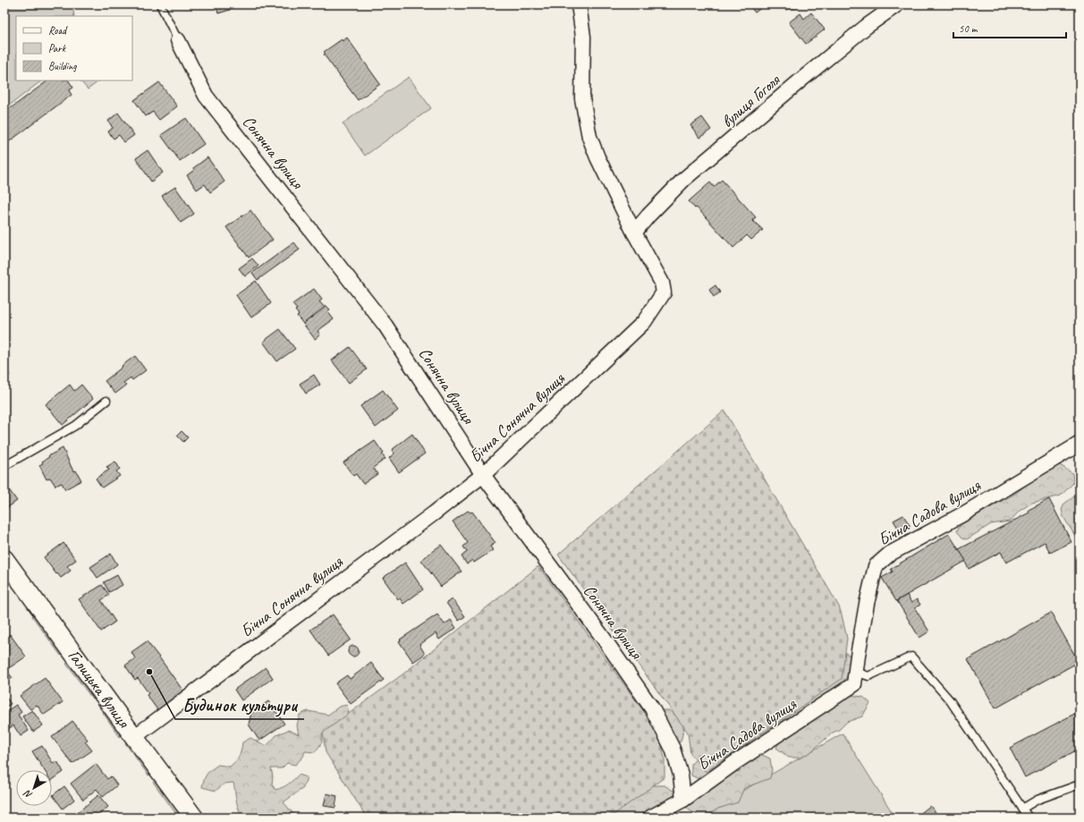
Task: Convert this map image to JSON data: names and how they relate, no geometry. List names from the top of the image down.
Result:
{
  "streets": {
    "street": [
      "вулиця Гоголя",
      "Сонячна вулиця",
      "Бічна Сонячна вулиця",
      "Бічна Садова вулиця",
      "Галицька вулиця"
    ]
  },
  "crossings": [
    ["вулиця Гоголя", "Бічна Сонячна вулиця"],
    ["Сонячна вулиця", "Бічна Сонячна вулиця"],
    ["Сонячна вулиця", "Бічна Садова вулиця"],
    ["Бічна Сонячна вулиця", "Галицька вулиця"]
  ],
  "places": ["Будинок культури"],
  "legend": ["Road", "Park", "Building"],
  "scale_bar": "50 m",
  "north": "bottom left"
}
